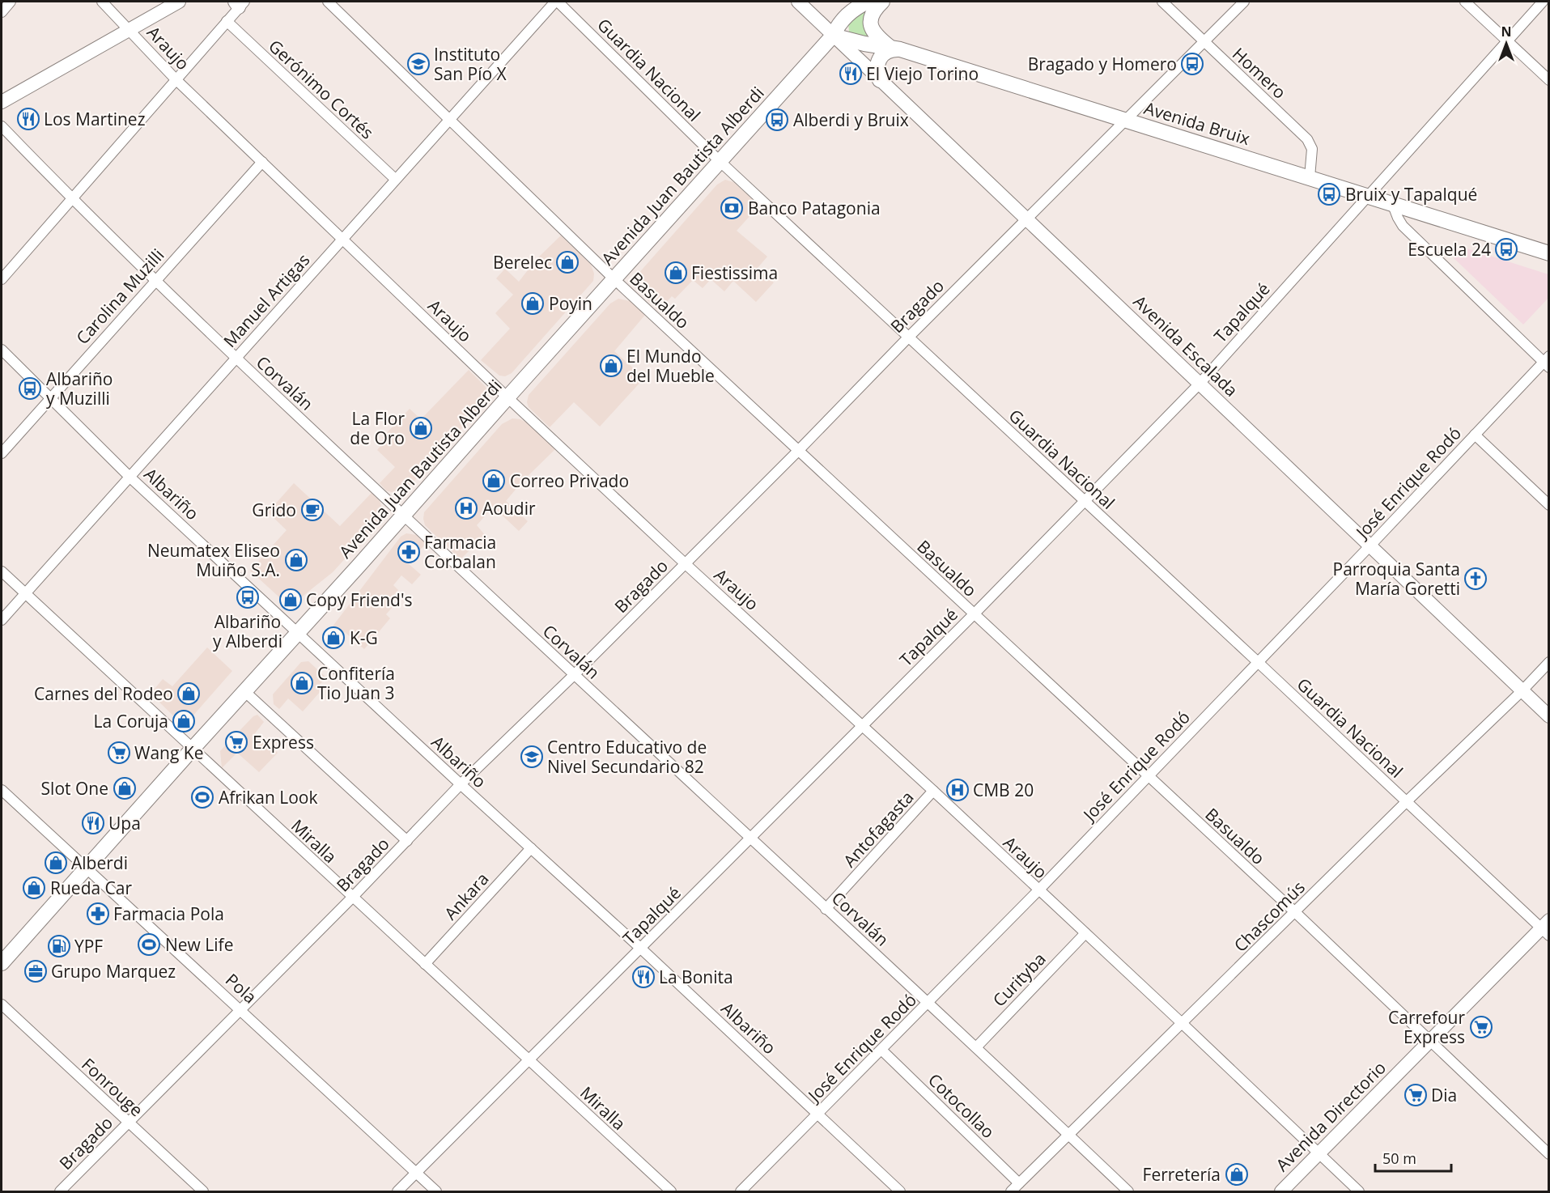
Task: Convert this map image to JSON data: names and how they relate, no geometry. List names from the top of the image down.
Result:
{
  "streets": {
    "main road": ["Avenida Bruix", "Avenida Juan Bautista Alberdi"],
    "street": [
      "Araujo",
      "Guardia Nacional",
      "Homero",
      "Gerónimo Cortés",
      "Carolina Muzilli",
      "Manuel Artigas",
      "Basualdo",
      "Bragado",
      "Tapalqué",
      "Avenida Escalada",
      "Corvalán",
      "José Enrique Rodó",
      "Albariño",
      "Antofagasta",
      "Miralla",
      "Ankara",
      "Chascomús",
      "Curityba",
      "Pola",
      "Fonrouge",
      "Cotocollao",
      "Avenida Directorio"
    ]
  },
  "crossings": [
    ["Araujo", "Avenida Juan Bautista Alberdi"],
    ["Araujo", "Carolina Muzilli"],
    ["Araujo", "Manuel Artigas"],
    ["Araujo", "Bragado"],
    ["Araujo", "Tapalqué"],
    ["Araujo", "José Enrique Rodó"],
    ["Araujo", "Antofagasta"],
    ["Araujo", "Chascomús"],
    ["Araujo", "Curityba"],
    ["Araujo", "Avenida Directorio"],
    ["Guardia Nacional", "Avenida Juan Bautista Alberdi"],
    ["Guardia Nacional", "Manuel Artigas"],
    ["Guardia Nacional", "Bragado"],
    ["Guardia Nacional", "Tapalqué"],
    ["Guardia Nacional", "José Enrique Rodó"],
    ["Guardia Nacional", "Chascomús"],
    ["Guardia Nacional", "Avenida Directorio"],
    ["Homero", "Avenida Bruix"],
    ["Homero", "Bragado"],
    ["Gerónimo Cortés", "Manuel Artigas"],
    ["Avenida Bruix", "Avenida Juan Bautista Alberdi"],
    ["Avenida Bruix", "Bragado"],
    ["Avenida Bruix", "Tapalqué"],
    ["Avenida Bruix", "Avenida Escalada"],
    ["Avenida Juan Bautista Alberdi", "Basualdo"],
    ["Avenida Juan Bautista Alberdi", "Avenida Escalada"],
    ["Avenida Juan Bautista Alberdi", "Corvalán"],
    ["Avenida Juan Bautista Alberdi", "Albariño"],
    ["Avenida Juan Bautista Alberdi", "Miralla"],
    ["Avenida Juan Bautista Alberdi", "Pola"],
    ["Carolina Muzilli", "Corvalán"],
    ["Carolina Muzilli", "Albariño"],
    ["Manuel Artigas", "Basualdo"],
    ["Manuel Artigas", "Corvalán"],
    ["Manuel Artigas", "Albariño"],
    ["Manuel Artigas", "Miralla"],
    ["Basualdo", "Bragado"],
    ["Basualdo", "Tapalqué"],
    ["Basualdo", "José Enrique Rodó"],
    ["Basualdo", "Chascomús"],
    ["Basualdo", "Avenida Directorio"],
    ["Bragado", "Avenida Escalada"],
    ["Bragado", "Corvalán"],
    ["Bragado", "Albariño"],
    ["Bragado", "Miralla"],
    ["Bragado", "Pola"],
    ["Bragado", "Fonrouge"],
    ["Tapalqué", "Avenida Escalada"],
    ["Tapalqué", "Corvalán"],
    ["Tapalqué", "Albariño"],
    ["Tapalqué", "Miralla"],
    ["Tapalqué", "Pola"],
    ["Avenida Escalada", "José Enrique Rodó"],
    ["Avenida Escalada", "Chascomús"],
    ["Corvalán", "José Enrique Rodó"],
    ["Corvalán", "Antofagasta"],
    ["Corvalán", "Chascomús"],
    ["Corvalán", "Curityba"],
    ["José Enrique Rodó", "Albariño"],
    ["José Enrique Rodó", "Cotocollao"],
    ["Albariño", "Ankara"],
    ["Miralla", "Ankara"],
    ["Chascomús", "Cotocollao"]
  ],
  "places": {
    "school or university": ["Instituto San Pío X", "Centro Educativo de Nivel Secundario 82"],
    "bus stop": [
      "Bragado y Homero",
      "Alberdi y Bruix",
      "Bruix y Tapalqué",
      "Escuela 24",
      "Albariño y Muzilli",
      "Albariño y Alberdi"
    ],
    "restaurant": [
      "El Viejo Torino",
      "Los Martinez",
      "Upa",
      "La Bonita"
    ],
    "bank": ["Banco Patagonia"],
    "shop": [
      "Berelec",
      "Fiestissima",
      "Poyin",
      "El Mundo del Mueble",
      "La Flor de Oro",
      "Correo Privado",
      "Neumatex Eliseo Muiño S.A.",
      "Copy Friend's",
      "K-G",
      "Confitería Tio Juan 3",
      "Carnes del Rodeo",
      "La Coruja",
      "Slot One",
      "Alberdi",
      "Rueda Car",
      "Ferretería"
    ],
    "hospital": ["Aoudir", "CMB 20"],
    "cafe": ["Grido"],
    "pharmacy": ["Farmacia Corbalan", "Farmacia Pola"],
    "church": ["Parroquia Santa María Goretti"],
    "supermarket": [
      "Express",
      "Wang Ke",
      "Carrefour Express",
      "Dia"
    ],
    "sports": ["Afrikan Look", "New Life"],
    "fuel station": ["YPF"],
    "office": ["Grupo Marquez"]
  },
  "scale_bar": "50 m",
  "north": "top"
}
